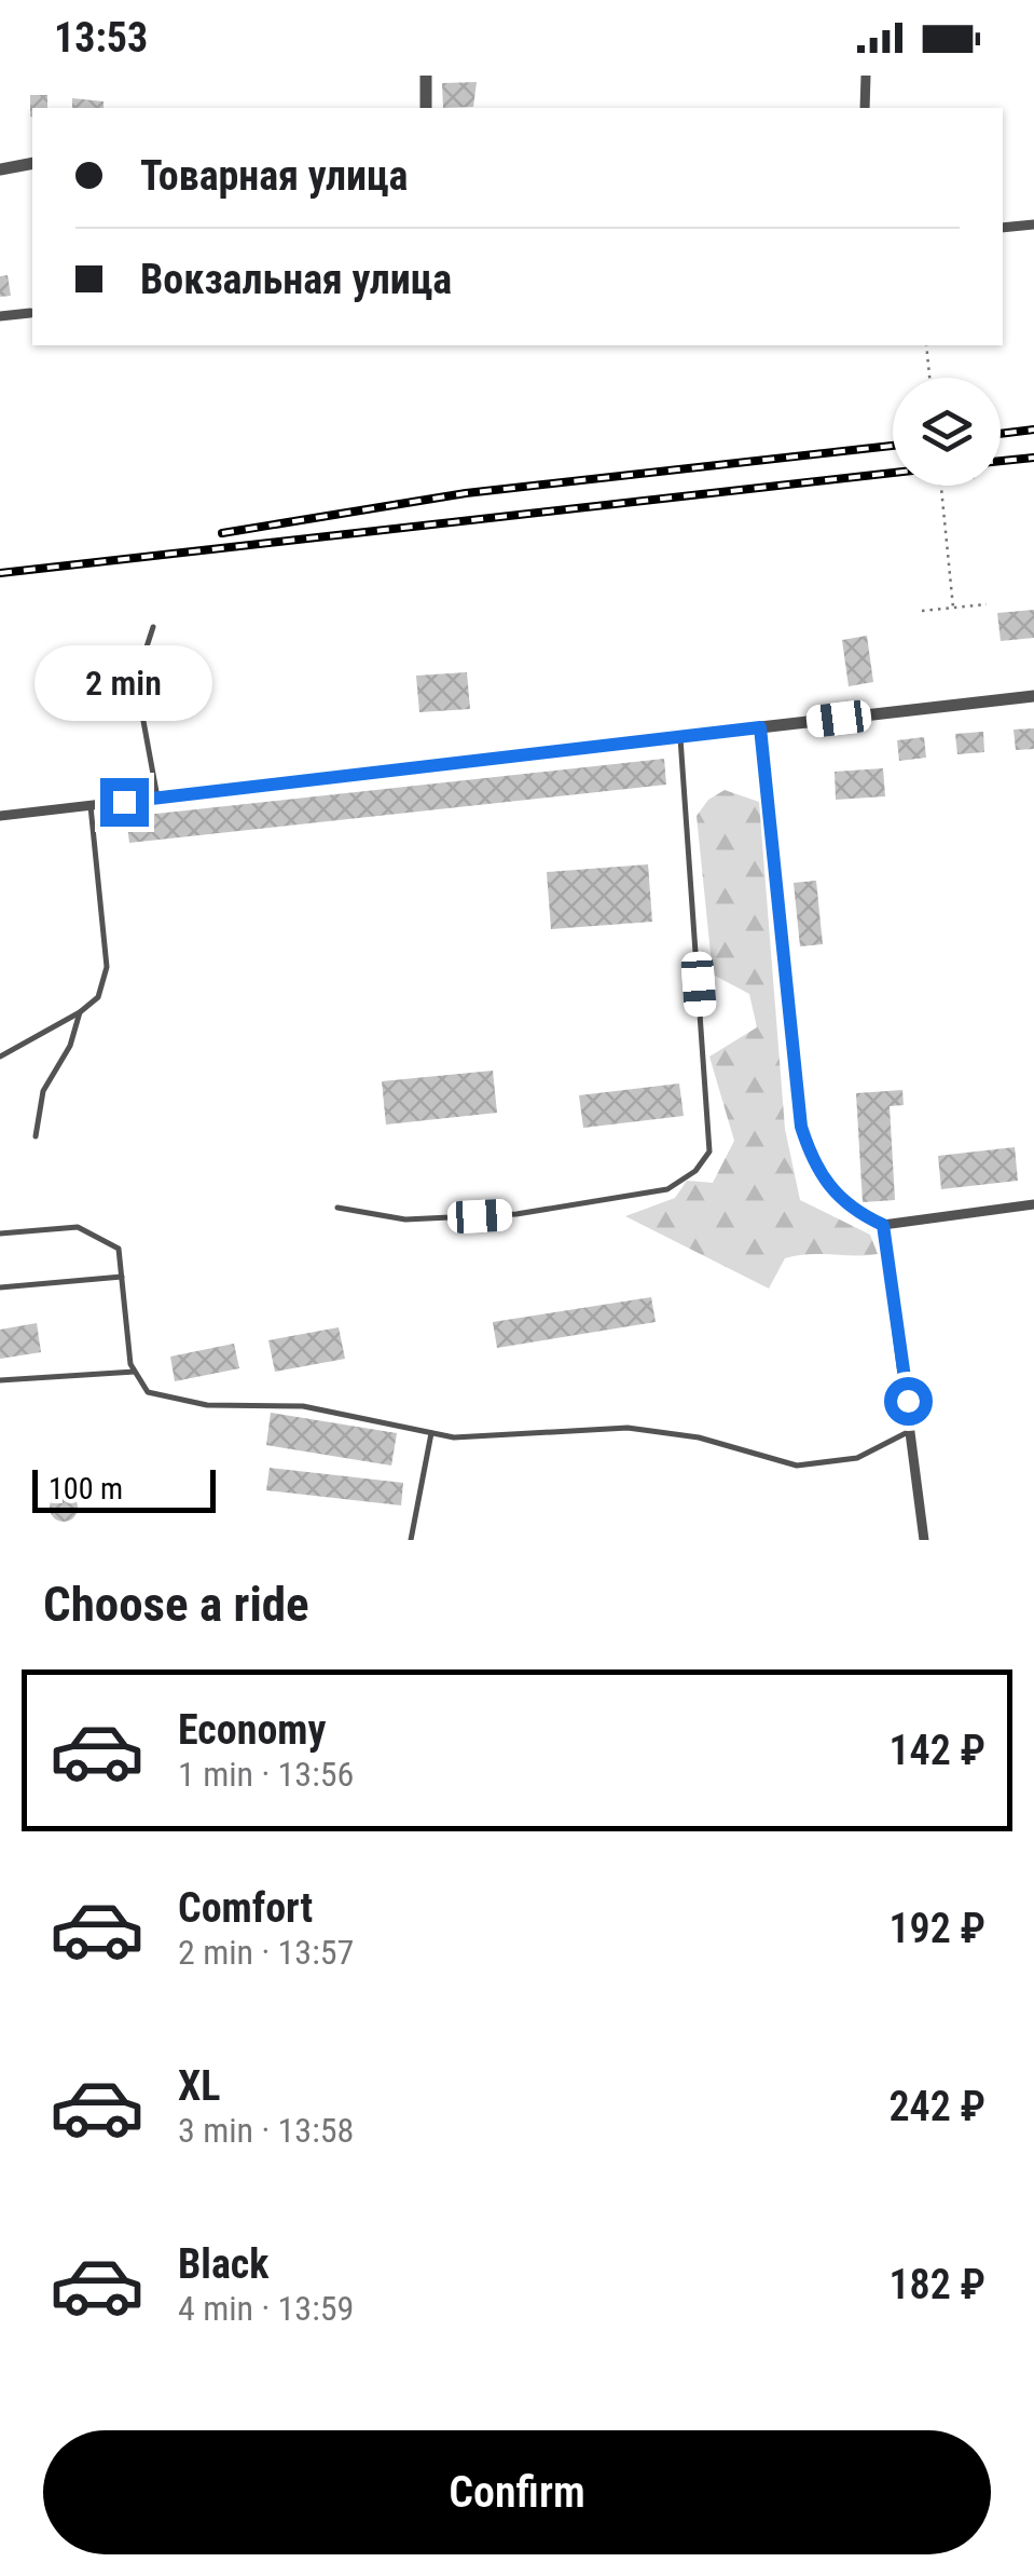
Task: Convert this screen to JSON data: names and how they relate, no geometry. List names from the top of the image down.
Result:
{
  "scale_bar": "100 m",
  "page": {
    "status": "13:53",
    "banner": ["Товарная улица", "Вокзальная улица"],
    "bubble": "2 min",
    "scale": "100 m",
    "heading": "Choose a ride",
    "list": [
      {
        "name": "Economy",
        "note": "1 min · 13:56",
        "value": "142 ₽"
      },
      {
        "name": "Comfort",
        "note": "2 min · 13:57",
        "value": "192 ₽"
      },
      {
        "name": "XL",
        "note": "3 min · 13:58",
        "value": "242 ₽"
      },
      {
        "name": "Black",
        "note": "4 min · 13:59",
        "value": "182 ₽"
      }
    ],
    "buttons": "Confirm"
  }
}
